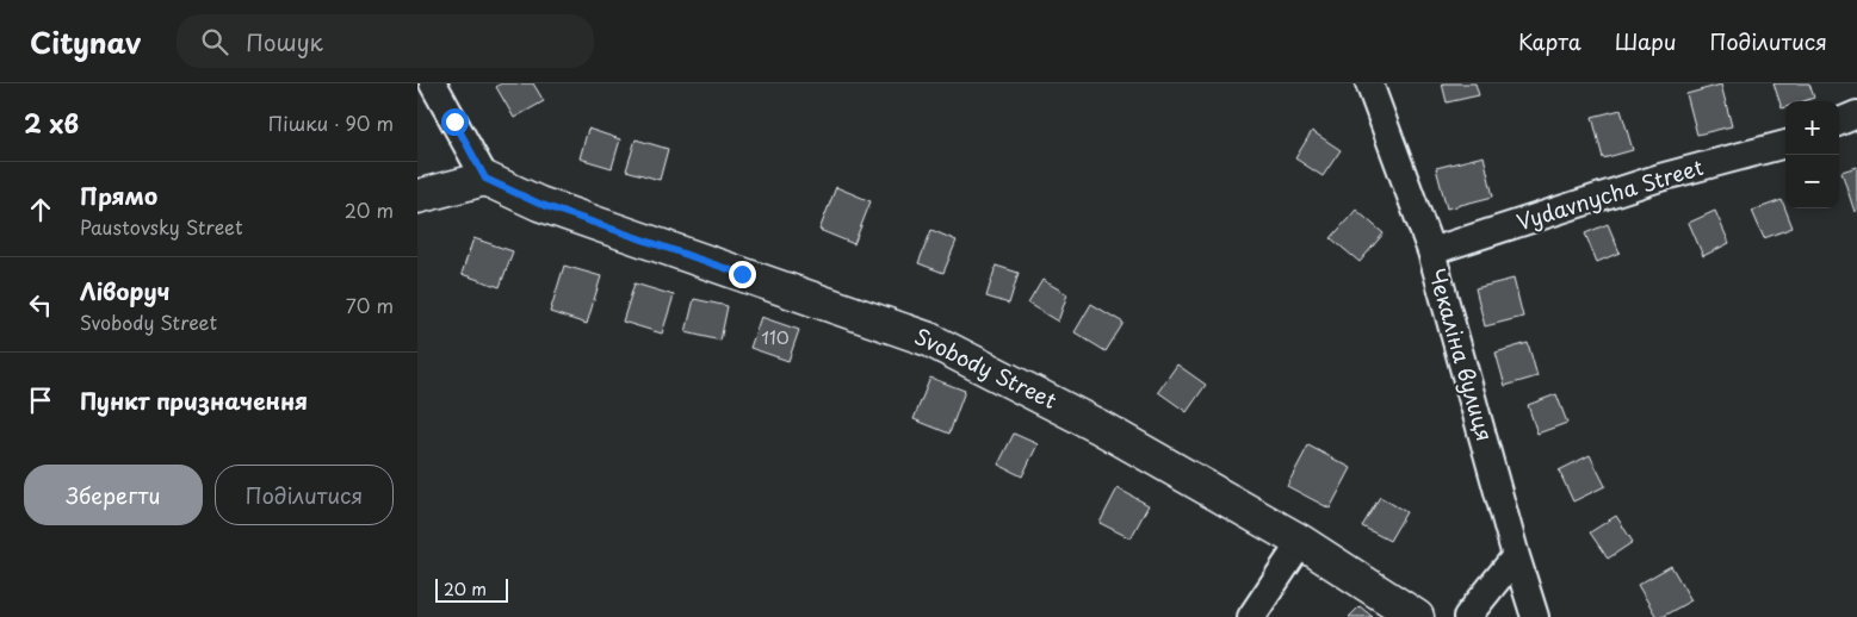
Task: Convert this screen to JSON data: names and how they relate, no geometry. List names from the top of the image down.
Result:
{
  "streets": {
    "street": ["Vydavnycha Street", "Чекаліна вулиця", "Svobody Street"]
  },
  "crossings": [
    ["Vydavnycha Street", "Чекаліна вулиця"]
  ],
  "house_numbers": ["110"],
  "scale_bar": "20 m",
  "page": {
    "header": "Citynav",
    "search": "Пошук",
    "nav": ["Карта", "Шари", "Поділитися"],
    "heading": ["2 хв", "Пішки · 90 m"],
    "map_buttons": ["+", "−"],
    "list": [
      ["Прямо", "Paustovsky Street", "20 m"],
      ["Ліворуч", "Svobody Street", "70 m"],
      "Пункт призначення"
    ],
    "buttons": ["Зберегти", "Поділитися"],
    "scale": "20 m"
  }
}
